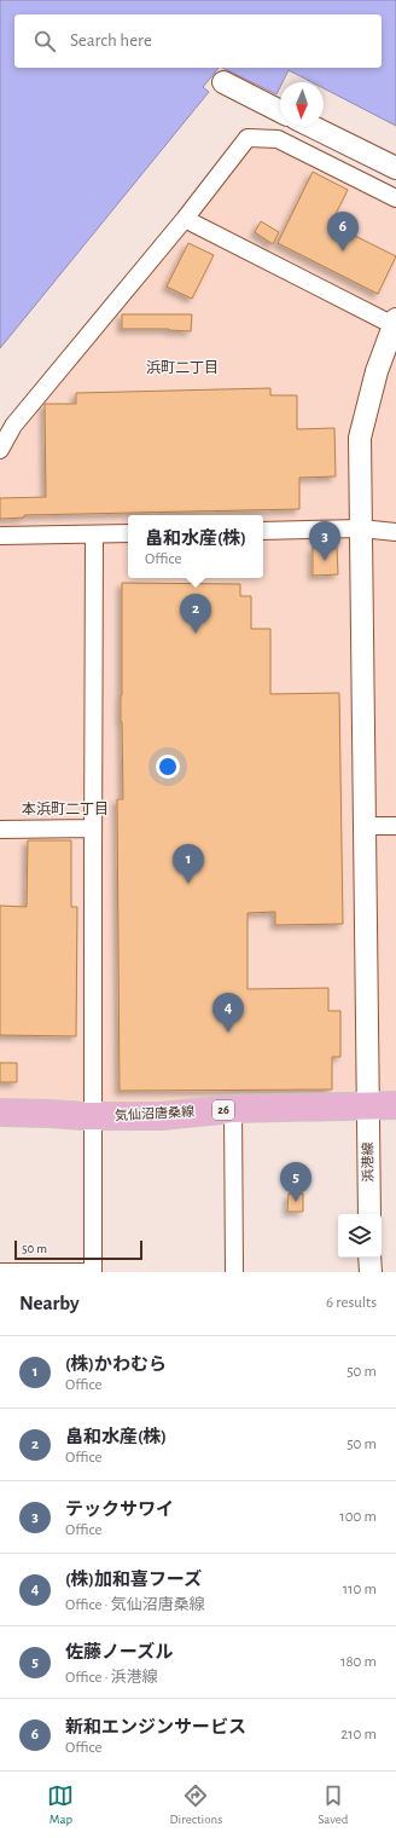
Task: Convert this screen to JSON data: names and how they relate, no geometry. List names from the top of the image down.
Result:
{
  "streets": {
    "main road": ["26", "気仙沼唐桑線"],
    "street": ["浜港線"]
  },
  "crossings": [
    ["気仙沼唐桑線", "浜港線"]
  ],
  "districts": ["浜町二丁目", "本浜町二丁目"],
  "scale_bar": "50 m",
  "north": "bottom",
  "page": {
    "search": "Search here",
    "pins": [
      "6",
      "3",
      "2",
      "1",
      "4",
      "5"
    ],
    "popup": ["畠和水産(株)", "Office"],
    "scale": "50 m",
    "heading": ["Nearby", "6 results"],
    "list": [
      {
        "mark": "1",
        "name": "(株)かわむら",
        "note": "Office",
        "value": "50 m"
      },
      {
        "mark": "2",
        "name": "畠和水産(株)",
        "note": "Office",
        "value": "50 m"
      },
      {
        "mark": "3",
        "name": "テックサワイ",
        "note": "Office",
        "value": "100 m"
      },
      {
        "mark": "4",
        "name": "(株)加和喜フーズ",
        "note": "Office · 気仙沼唐桑線",
        "value": "110 m"
      },
      {
        "mark": "5",
        "name": "佐藤ノーズル",
        "note": "Office · 浜港線",
        "value": "180 m"
      },
      {
        "mark": "6",
        "name": "新和エンジンサービス",
        "note": "Office",
        "value": "210 m"
      }
    ],
    "nav": ["Map", "Directions", "Saved"]
  }
}
